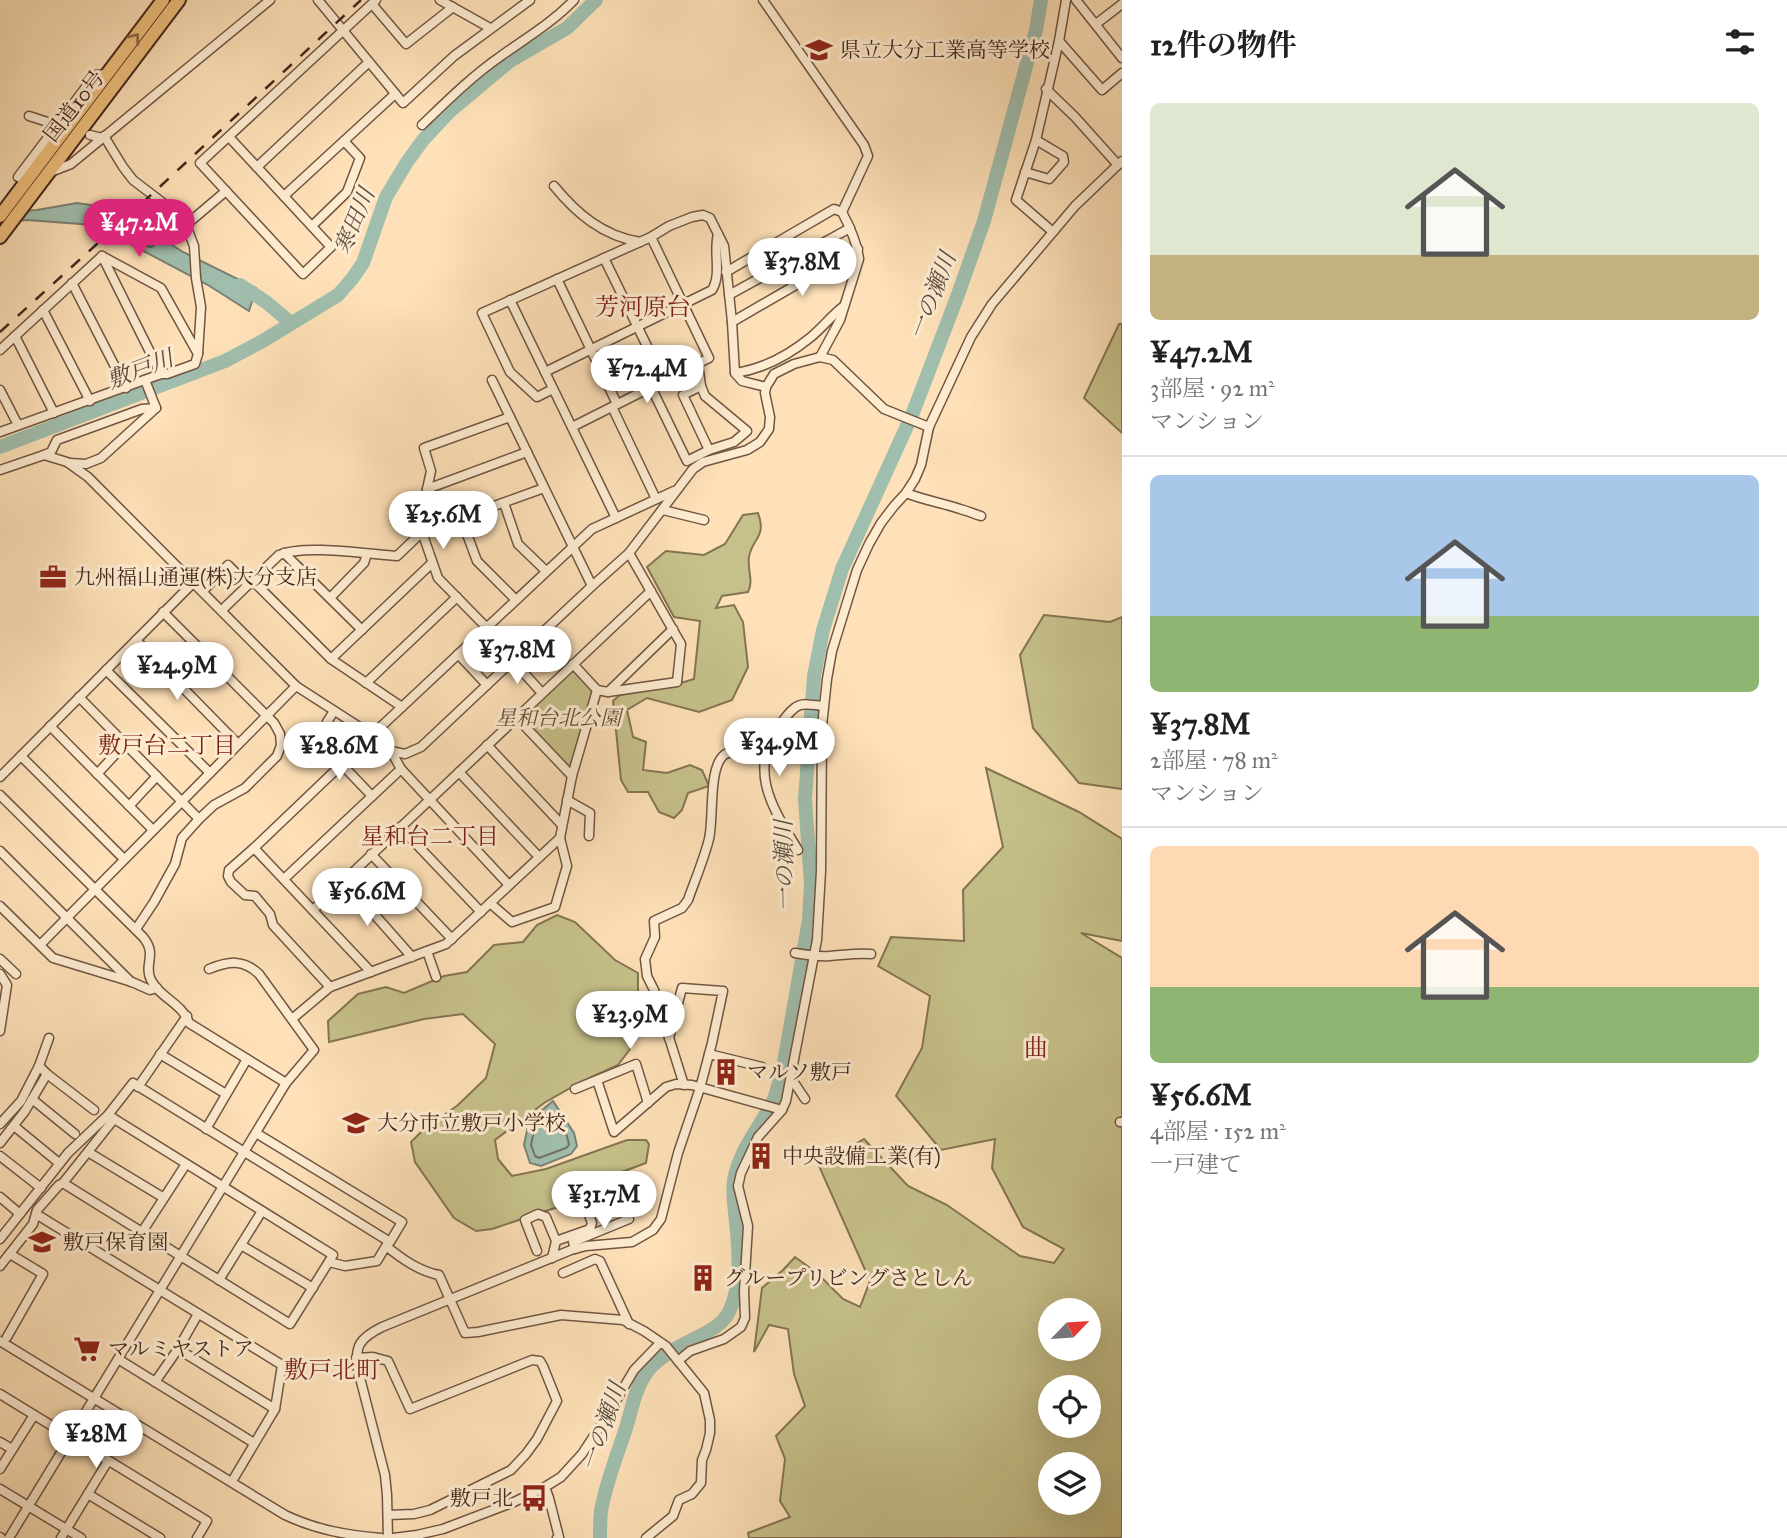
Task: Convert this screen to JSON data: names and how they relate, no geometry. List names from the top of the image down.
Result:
{
  "streets": {
    "highway": ["国道10号"]
  },
  "districts": [
    "芳河原台",
    "敷戸台二丁目",
    "星和台二丁目",
    "曲",
    "敷戸北町"
  ],
  "water": ["寒田川", "一の瀬川", "敷戸川"],
  "parks": ["星和台北公園"],
  "places": {
    "school or university": ["県立大分工業高等学校", "大分市立敷戸小学校", "敷戸保育園"],
    "office": ["九州福山通運(株)大分支店"],
    "building": ["マルソ敷戸", "中央設備工業(有)", "グループリビングさとしん"],
    "supermarket": ["マルミヤストア"],
    "bus stop": ["敷戸北"]
  },
  "north": "top right",
  "page": {
    "heading": "12件の物件",
    "list": [
      {
        "name": "¥47.2M",
        "note": "3部屋 · 92 m² · マンション"
      },
      {
        "name": "¥37.8M",
        "note": "2部屋 · 78 m² · マンション"
      },
      {
        "name": "¥56.6M",
        "note": "4部屋 · 152 m² · 一戸建て"
      }
    ],
    "price": [
      "¥47.2M",
      "¥37.8M",
      "¥72.4M",
      "¥25.6M",
      "¥37.8M",
      "¥24.9M",
      "¥34.9M",
      "¥28.6M",
      "¥56.6M",
      "¥23.9M",
      "¥31.7M",
      "¥28M"
    ]
  }
}
